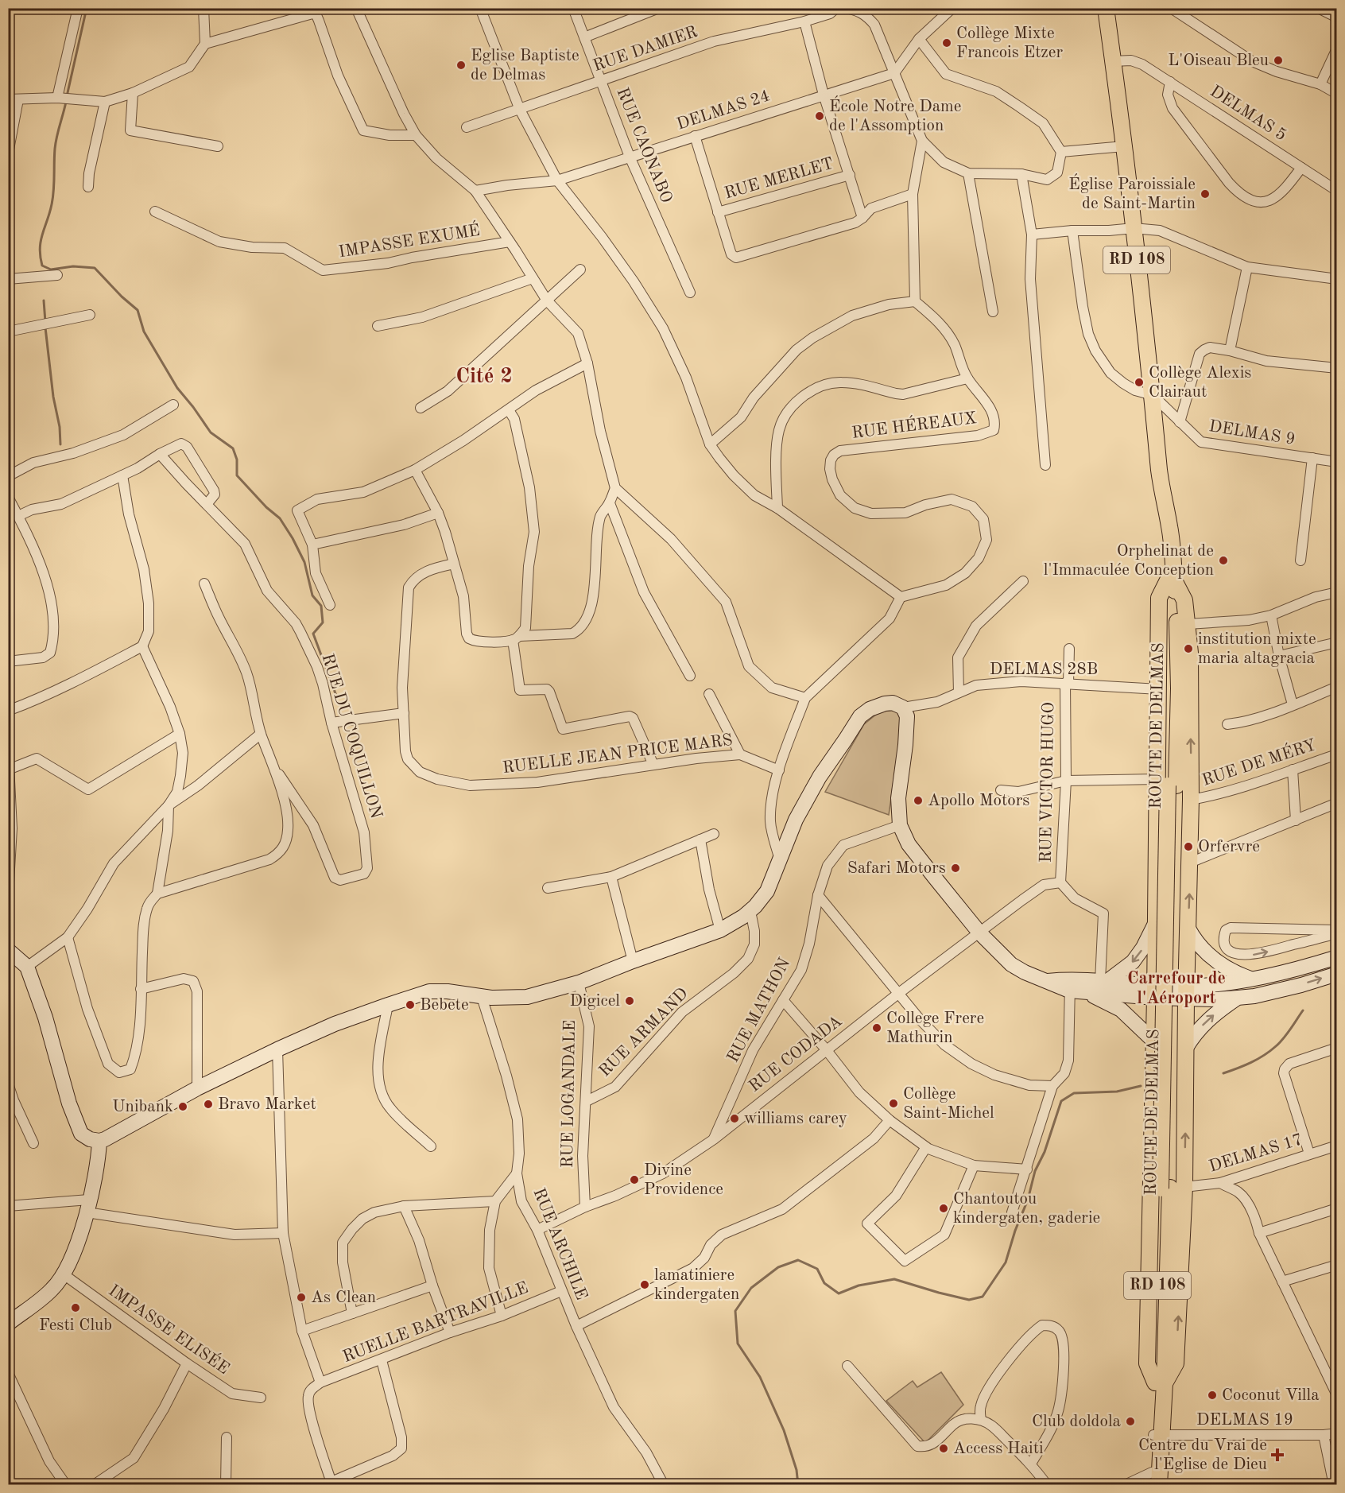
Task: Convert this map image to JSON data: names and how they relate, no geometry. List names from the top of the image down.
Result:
{
  "streets": {
    "main road": ["RD 108", "ROUTE DE DELMAS"],
    "street": [
      "RUE DAMIER",
      "DELMAS 24",
      "DELMAS 5",
      "RUE CAONABO",
      "RUE MERLET",
      "IMPASSE EXUMÉ",
      "RUE HÉREAUX",
      "DELMAS 9",
      "DELMAS 28B",
      "RUE DU COQUILLON",
      "RUELLE JEAN PRICE MARS",
      "RUE DE MÉRY",
      "RUE VICTOR HUGO",
      "RUE MATHON",
      "RUE ARMAND",
      "RUE CODADA",
      "RUE LOGANDALE",
      "DELMAS 17",
      "RUE ARCHILE",
      "RUELLE BARTRAVILLE",
      "IMPASSE ELISÉE",
      "DELMAS 19"
    ]
  },
  "crossings": [
    ["RUE DAMIER", "RUE CAONABO"],
    ["DELMAS 24", "RUE CAONABO"],
    ["DELMAS 5", "ROUTE DE DELMAS"],
    ["DELMAS 9", "ROUTE DE DELMAS"],
    ["DELMAS 28B", "RUE VICTOR HUGO"],
    ["ROUTE DE DELMAS", "DELMAS 17"],
    ["ROUTE DE DELMAS", "DELMAS 19"],
    ["RUE VICTOR HUGO", "RUE CODADA"],
    ["RUE MATHON", "RUE CODADA"],
    ["RUE ARMAND", "RUE LOGANDALE"],
    ["RUE CODADA", "RUE LOGANDALE"],
    ["RUE CODADA", "RUE ARCHILE"],
    ["RUE ARCHILE", "RUELLE BARTRAVILLE"]
  ],
  "districts": ["Cité 2", "Carrefour de l'Aéroport"],
  "places": {
    "other": [
      "Collège Mixte Francois Etzer",
      "L'Oiseau Bleu",
      "Eglise Baptiste de Delmas",
      "École Notre Dame de l'Assomption",
      "Église Paroissiale de Saint-Martin",
      "Collège Alexis Clairaut",
      "Orphelinat de l'Immaculée Conception",
      "institution mixte maria altagracia",
      "Apollo Motors",
      "Orfervre",
      "Safari Motors",
      "Digicel",
      "Bebete",
      "College Frere Mathurin",
      "Collège Saint-Michel",
      "Bravo Market",
      "Unibank",
      "williams carey",
      "Divine Providence",
      "Chantoutou kindergaten, gaderie",
      "lamatiniere kindergaten",
      "As Clean",
      "Festi Club",
      "Coconut Villa",
      "Club doldola",
      "Access Haiti"
    ],
    "health": ["Centre du Vrai de l'Eglise de Dieu"]
  }
}
